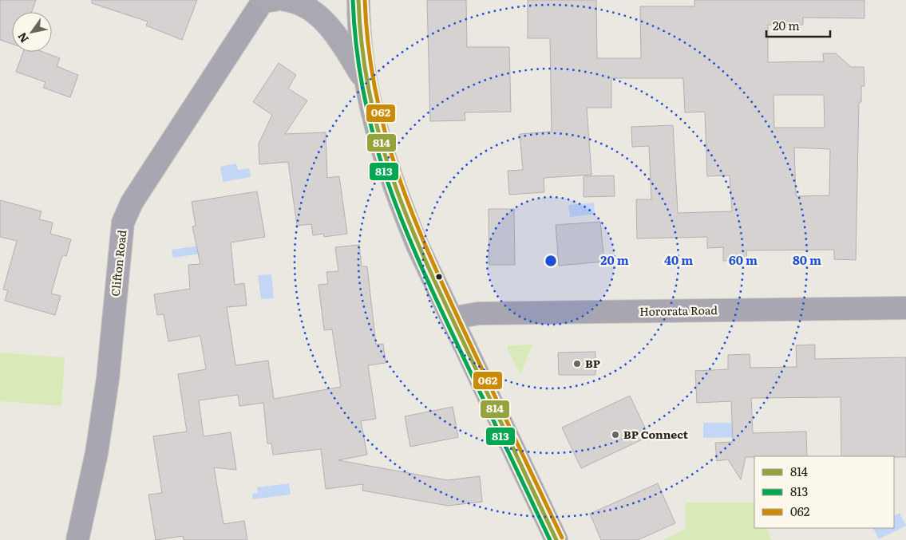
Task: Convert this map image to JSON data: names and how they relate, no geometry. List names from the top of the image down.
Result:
{
  "streets": {
    "street": ["Clifton Road", "Hororata Road"]
  },
  "places": ["BP", "BP Connect"],
  "lines": ["transit line 814", "transit line 813", "transit line 062"],
  "legend": ["814", "813", "062"],
  "scale_bar": "20 m",
  "north": "bottom left",
  "rings": [
    "20 m",
    "40 m",
    "60 m",
    "80 m"
  ]
}
